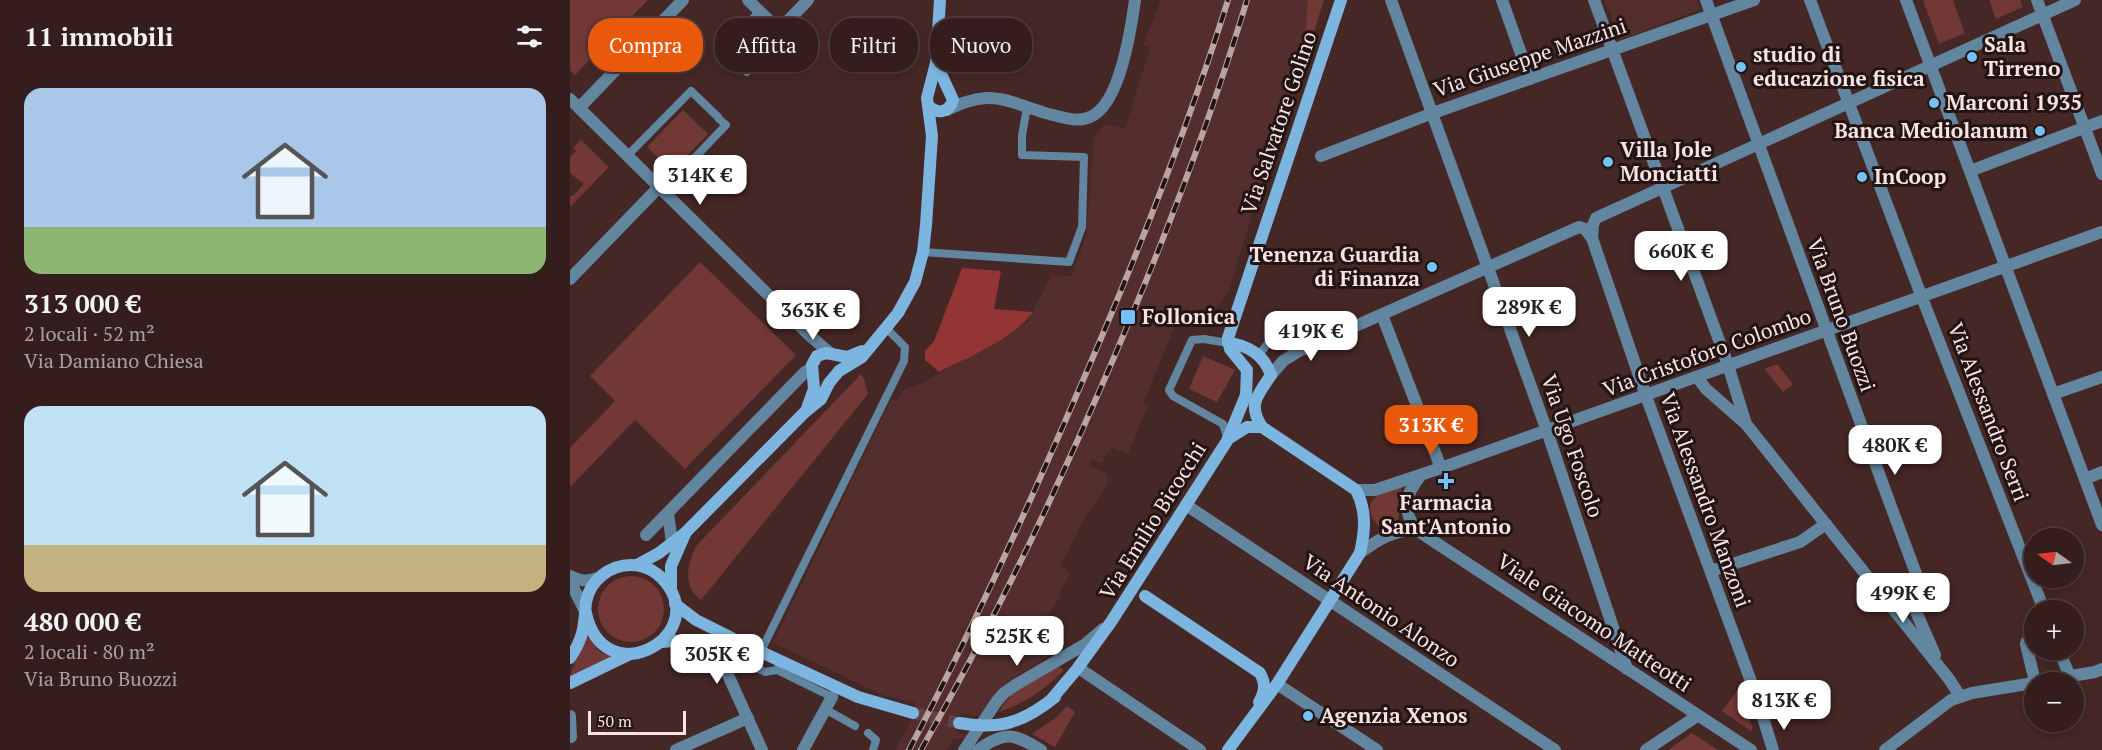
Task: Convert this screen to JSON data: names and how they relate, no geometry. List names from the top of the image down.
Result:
{
  "streets": {
    "street": [
      "Via Giuseppe Mazzini",
      "Via Salvatore Golino",
      "Via Bruno Buozzi",
      "Via Cristoforo Colombo",
      "Via Alessandro Serri",
      "Via Ugo Foscolo",
      "Via Alessandro Manzoni",
      "Via Emilio Bicocchi",
      "Via Antonio Alonzo",
      "Viale Giacomo Matteotti"
    ]
  },
  "crossings": [
    ["Via Giuseppe Mazzini", "Via Bruno Buozzi"],
    ["Via Giuseppe Mazzini", "Via Ugo Foscolo"],
    ["Via Bruno Buozzi", "Via Cristoforo Colombo"],
    ["Via Cristoforo Colombo", "Via Alessandro Serri"],
    ["Via Cristoforo Colombo", "Via Ugo Foscolo"],
    ["Via Cristoforo Colombo", "Via Alessandro Manzoni"],
    ["Via Ugo Foscolo", "Viale Giacomo Matteotti"],
    ["Via Emilio Bicocchi", "Via Antonio Alonzo"]
  ],
  "places": {
    "other": [
      "Sala Tirreno",
      "studio di educazione fisica",
      "Marconi 1935",
      "Banca Mediolanum",
      "Villa Jole Monciatti",
      "InCoop",
      "Tenenza Guardia di Finanza",
      "Agenzia Xenos"
    ],
    "transit": ["Follonica"],
    "health": ["Farmacia Sant'Antonio"]
  },
  "scale_bar": "50 m",
  "north": "left",
  "page": {
    "heading": "11 immobili",
    "chip": [
      "Compra",
      "Affitta",
      "Filtri",
      "Nuovo"
    ],
    "list": [
      {
        "name": "313 000 €",
        "note": "2 locali · 52 m² · Via Damiano Chiesa"
      },
      {
        "name": "480 000 €",
        "note": "2 locali · 80 m² · Via Bruno Buozzi"
      }
    ],
    "price": [
      "314K €",
      "660K €",
      "289K €",
      "363K €",
      "419K €",
      "313K €",
      "480K €",
      "499K €",
      "525K €",
      "305K €",
      "813K €"
    ],
    "map_buttons": ["+", "−"],
    "scale": "50 m"
  }
}
